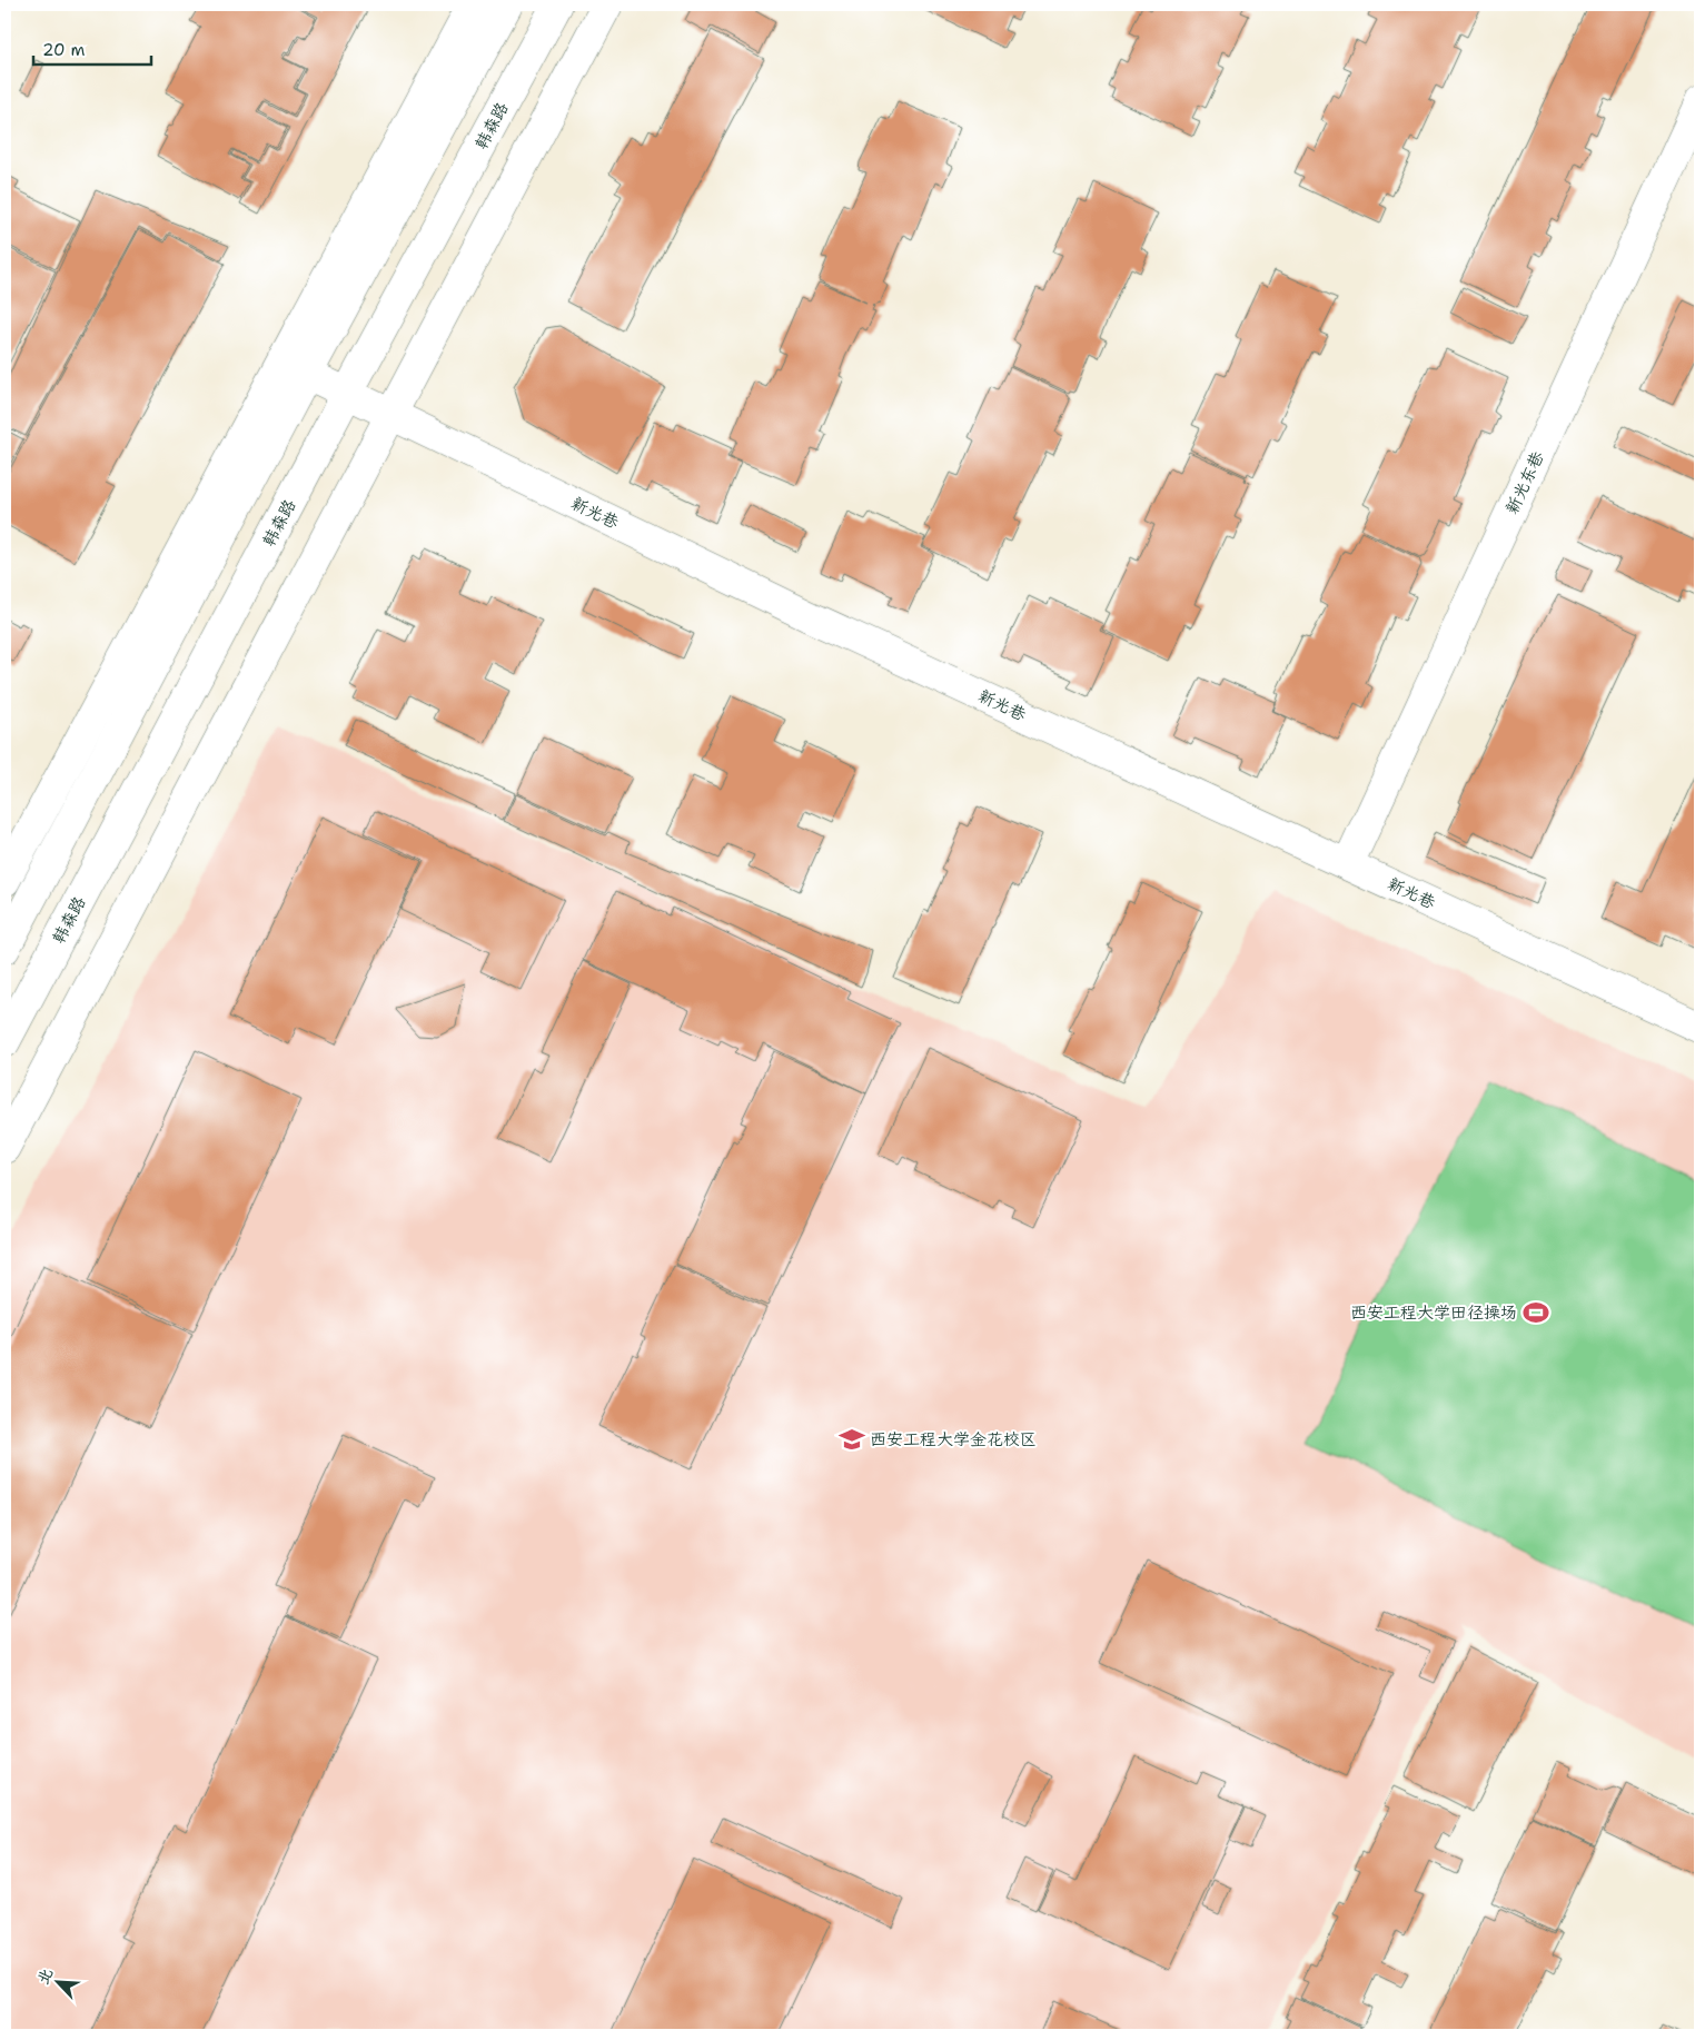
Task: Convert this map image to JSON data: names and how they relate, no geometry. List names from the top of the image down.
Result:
{
  "streets": {
    "street": ["韩森路", "新光东巷", "新光巷"]
  },
  "crossings": [
    ["韩森路", "新光巷"],
    ["新光东巷", "新光巷"]
  ],
  "places": {
    "sports": ["西安工程大学田径操场"],
    "school or university": ["西安工程大学金花校区"]
  },
  "scale_bar": "20 m",
  "north": "top left"
}
